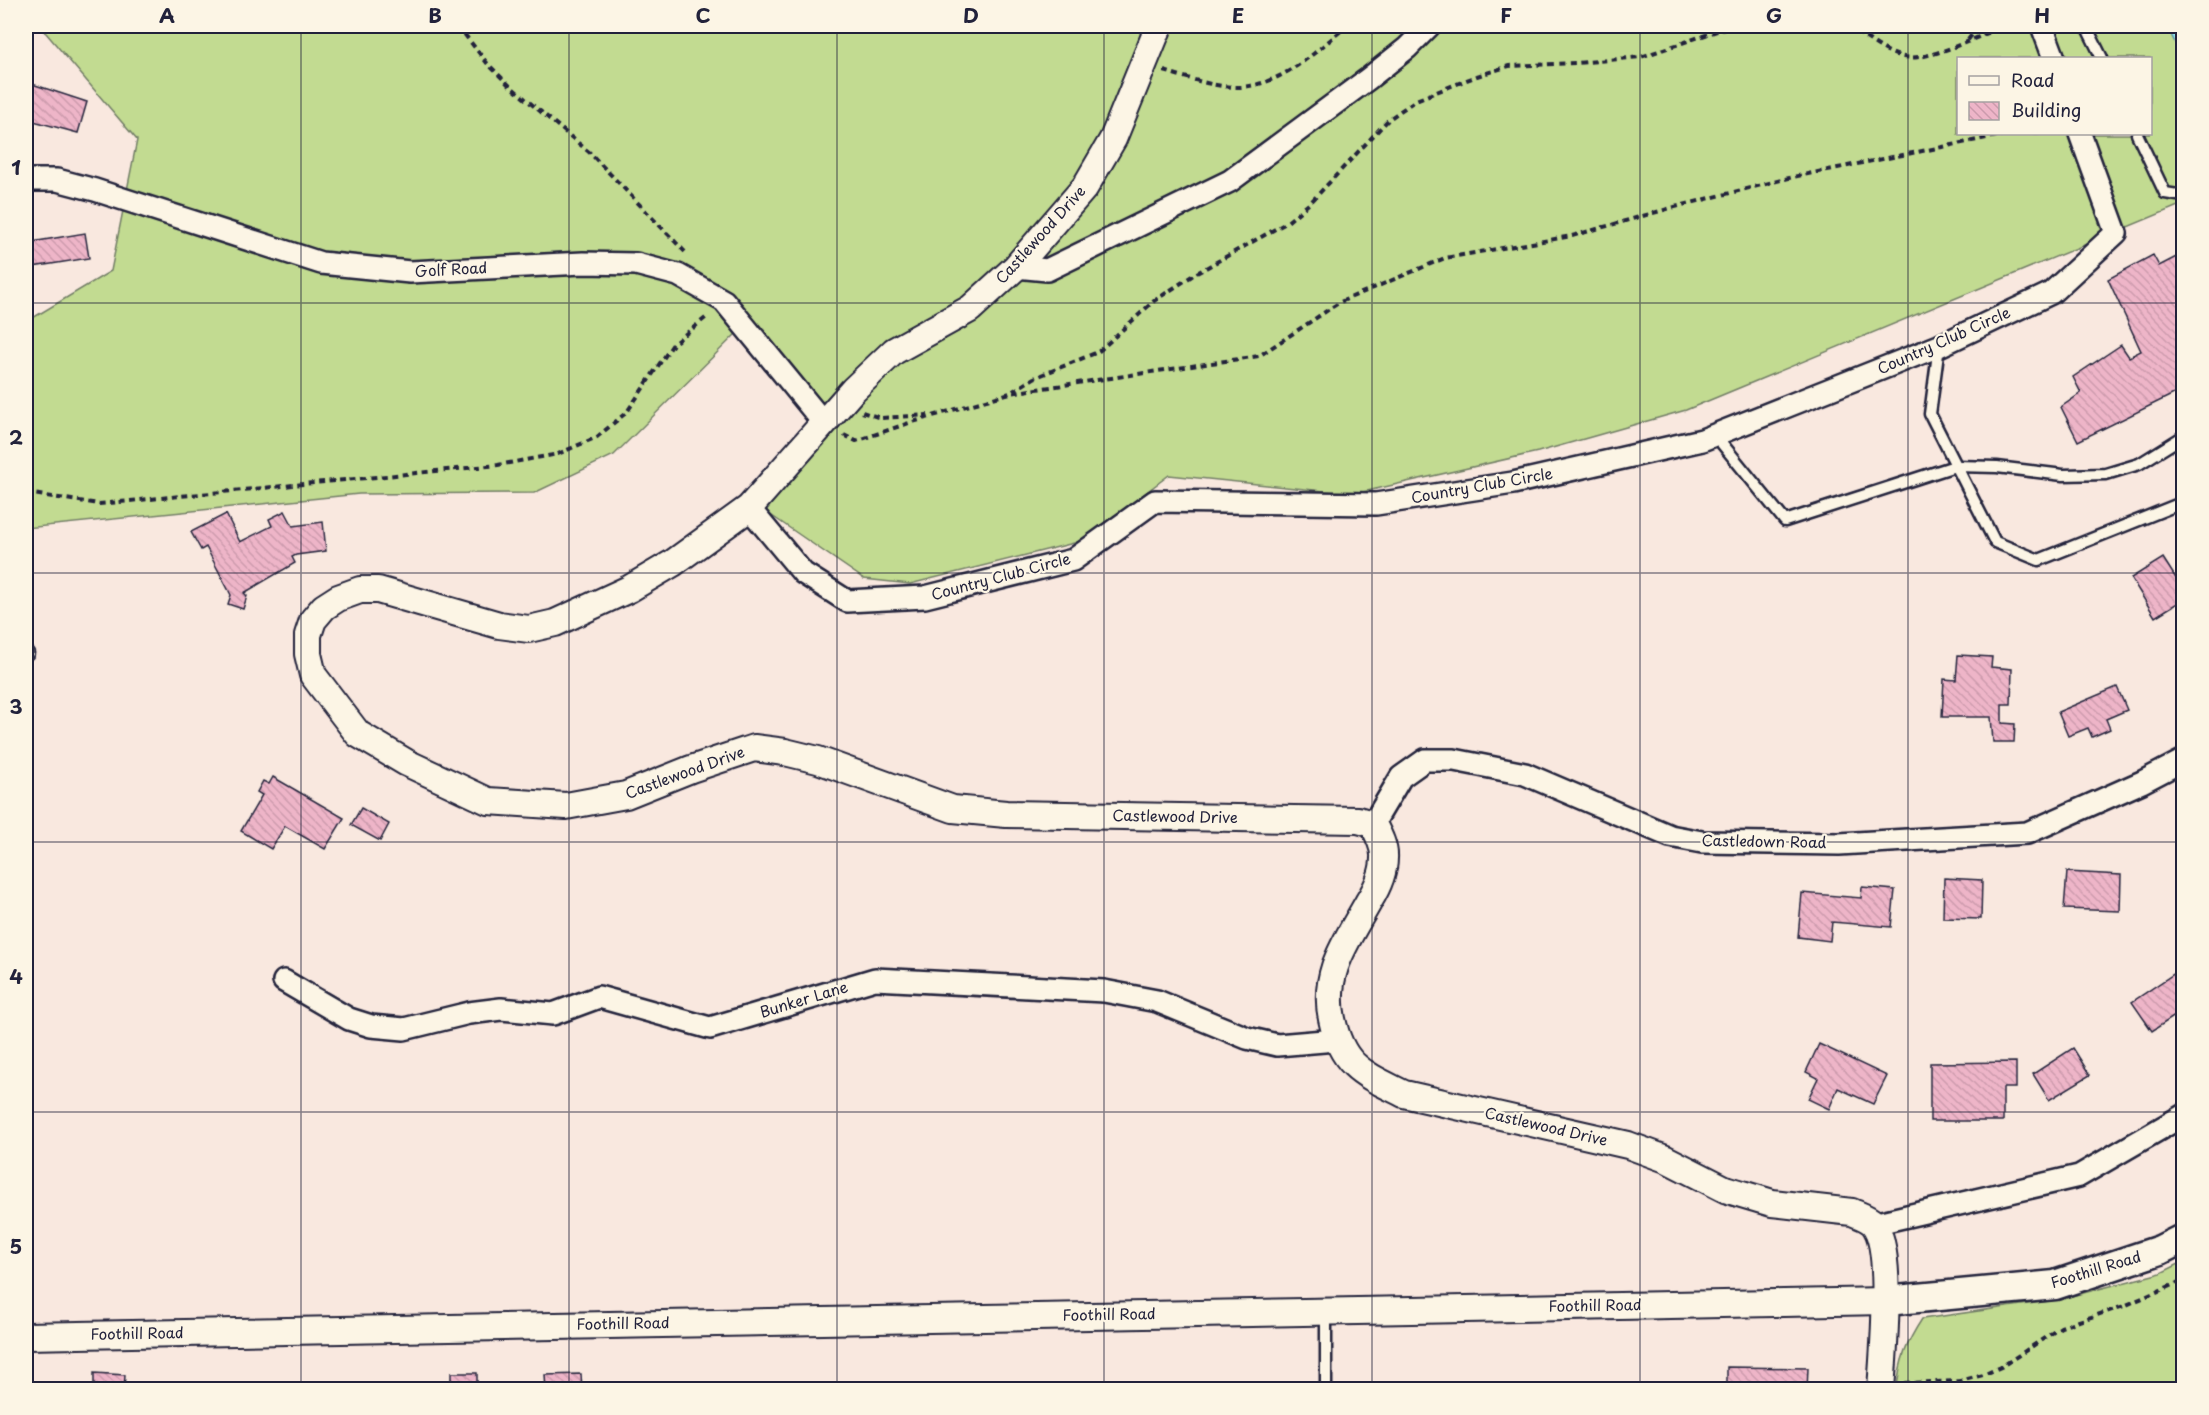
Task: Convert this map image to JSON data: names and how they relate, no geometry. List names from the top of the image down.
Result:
{
  "streets": {
    "main road": ["Foothill Road"],
    "street": [
      "Castlewood Drive",
      "Golf Road",
      "Country Club Circle",
      "Castledown Road",
      "Bunker Lane"
    ]
  },
  "crossings": [
    ["Castlewood Drive", "Golf Road"],
    ["Castlewood Drive", "Country Club Circle"],
    ["Castlewood Drive", "Castledown Road"],
    ["Castlewood Drive", "Bunker Lane"]
  ],
  "legend": ["Road", "Building"],
  "grid": {
    "columns": [
      "A",
      "B",
      "C",
      "D",
      "E",
      "F",
      "G",
      "H"
    ],
    "rows": [
      "1",
      "2",
      "3",
      "4",
      "5"
    ]
  }
}
